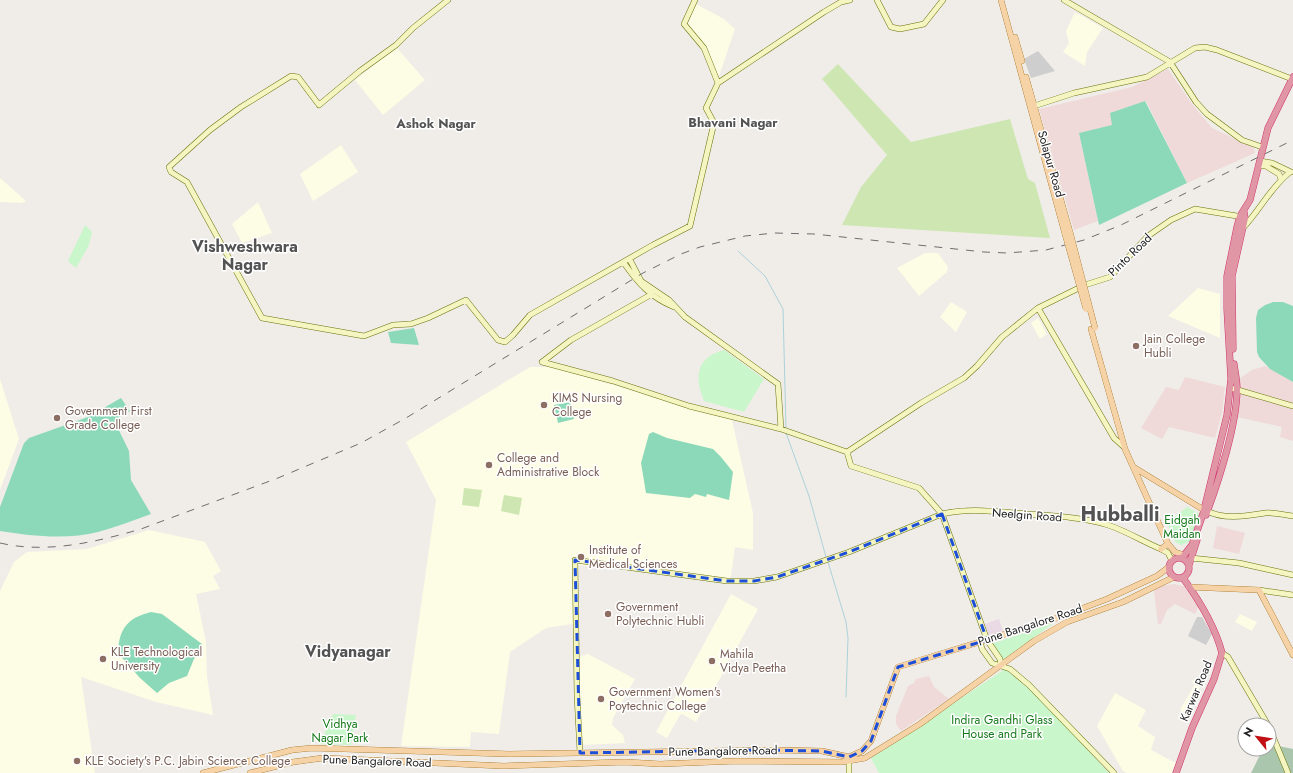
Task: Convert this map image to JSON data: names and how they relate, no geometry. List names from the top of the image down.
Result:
{
  "streets": {
    "highway": ["Karwar Road"],
    "main road": ["Solapur Road", "Pune Bangalore Road"],
    "street": ["Pinto Road", "Neelgin Road"]
  },
  "crossings": [
    ["Neelgin Road", "Pune Bangalore Road"],
    ["Neelgin Road", "Karwar Road"],
    ["Pune Bangalore Road", "Karwar Road"]
  ],
  "districts": [
    "Bhavani Nagar",
    "Ashok Nagar",
    "Vishweshwara Nagar",
    "Hubballi",
    "Vidyanagar"
  ],
  "parks": ["Eidgah Maidan", "Indira Gandhi Glass House and Park", "Vidhya Nagar Park"],
  "places": [
    "Jain College Hubli",
    "KIMS Nursing College",
    "Government First Grade College",
    "College and Administrative Block",
    "Institute of Medical Sciences",
    "Government Polytechnic Hubli",
    "KLE Technological University",
    "Mahila Vidya Peetha",
    "Government Women's Poytechnic College",
    "KLE Society's P.C. Jabin Science College"
  ],
  "north": "top left"
}
